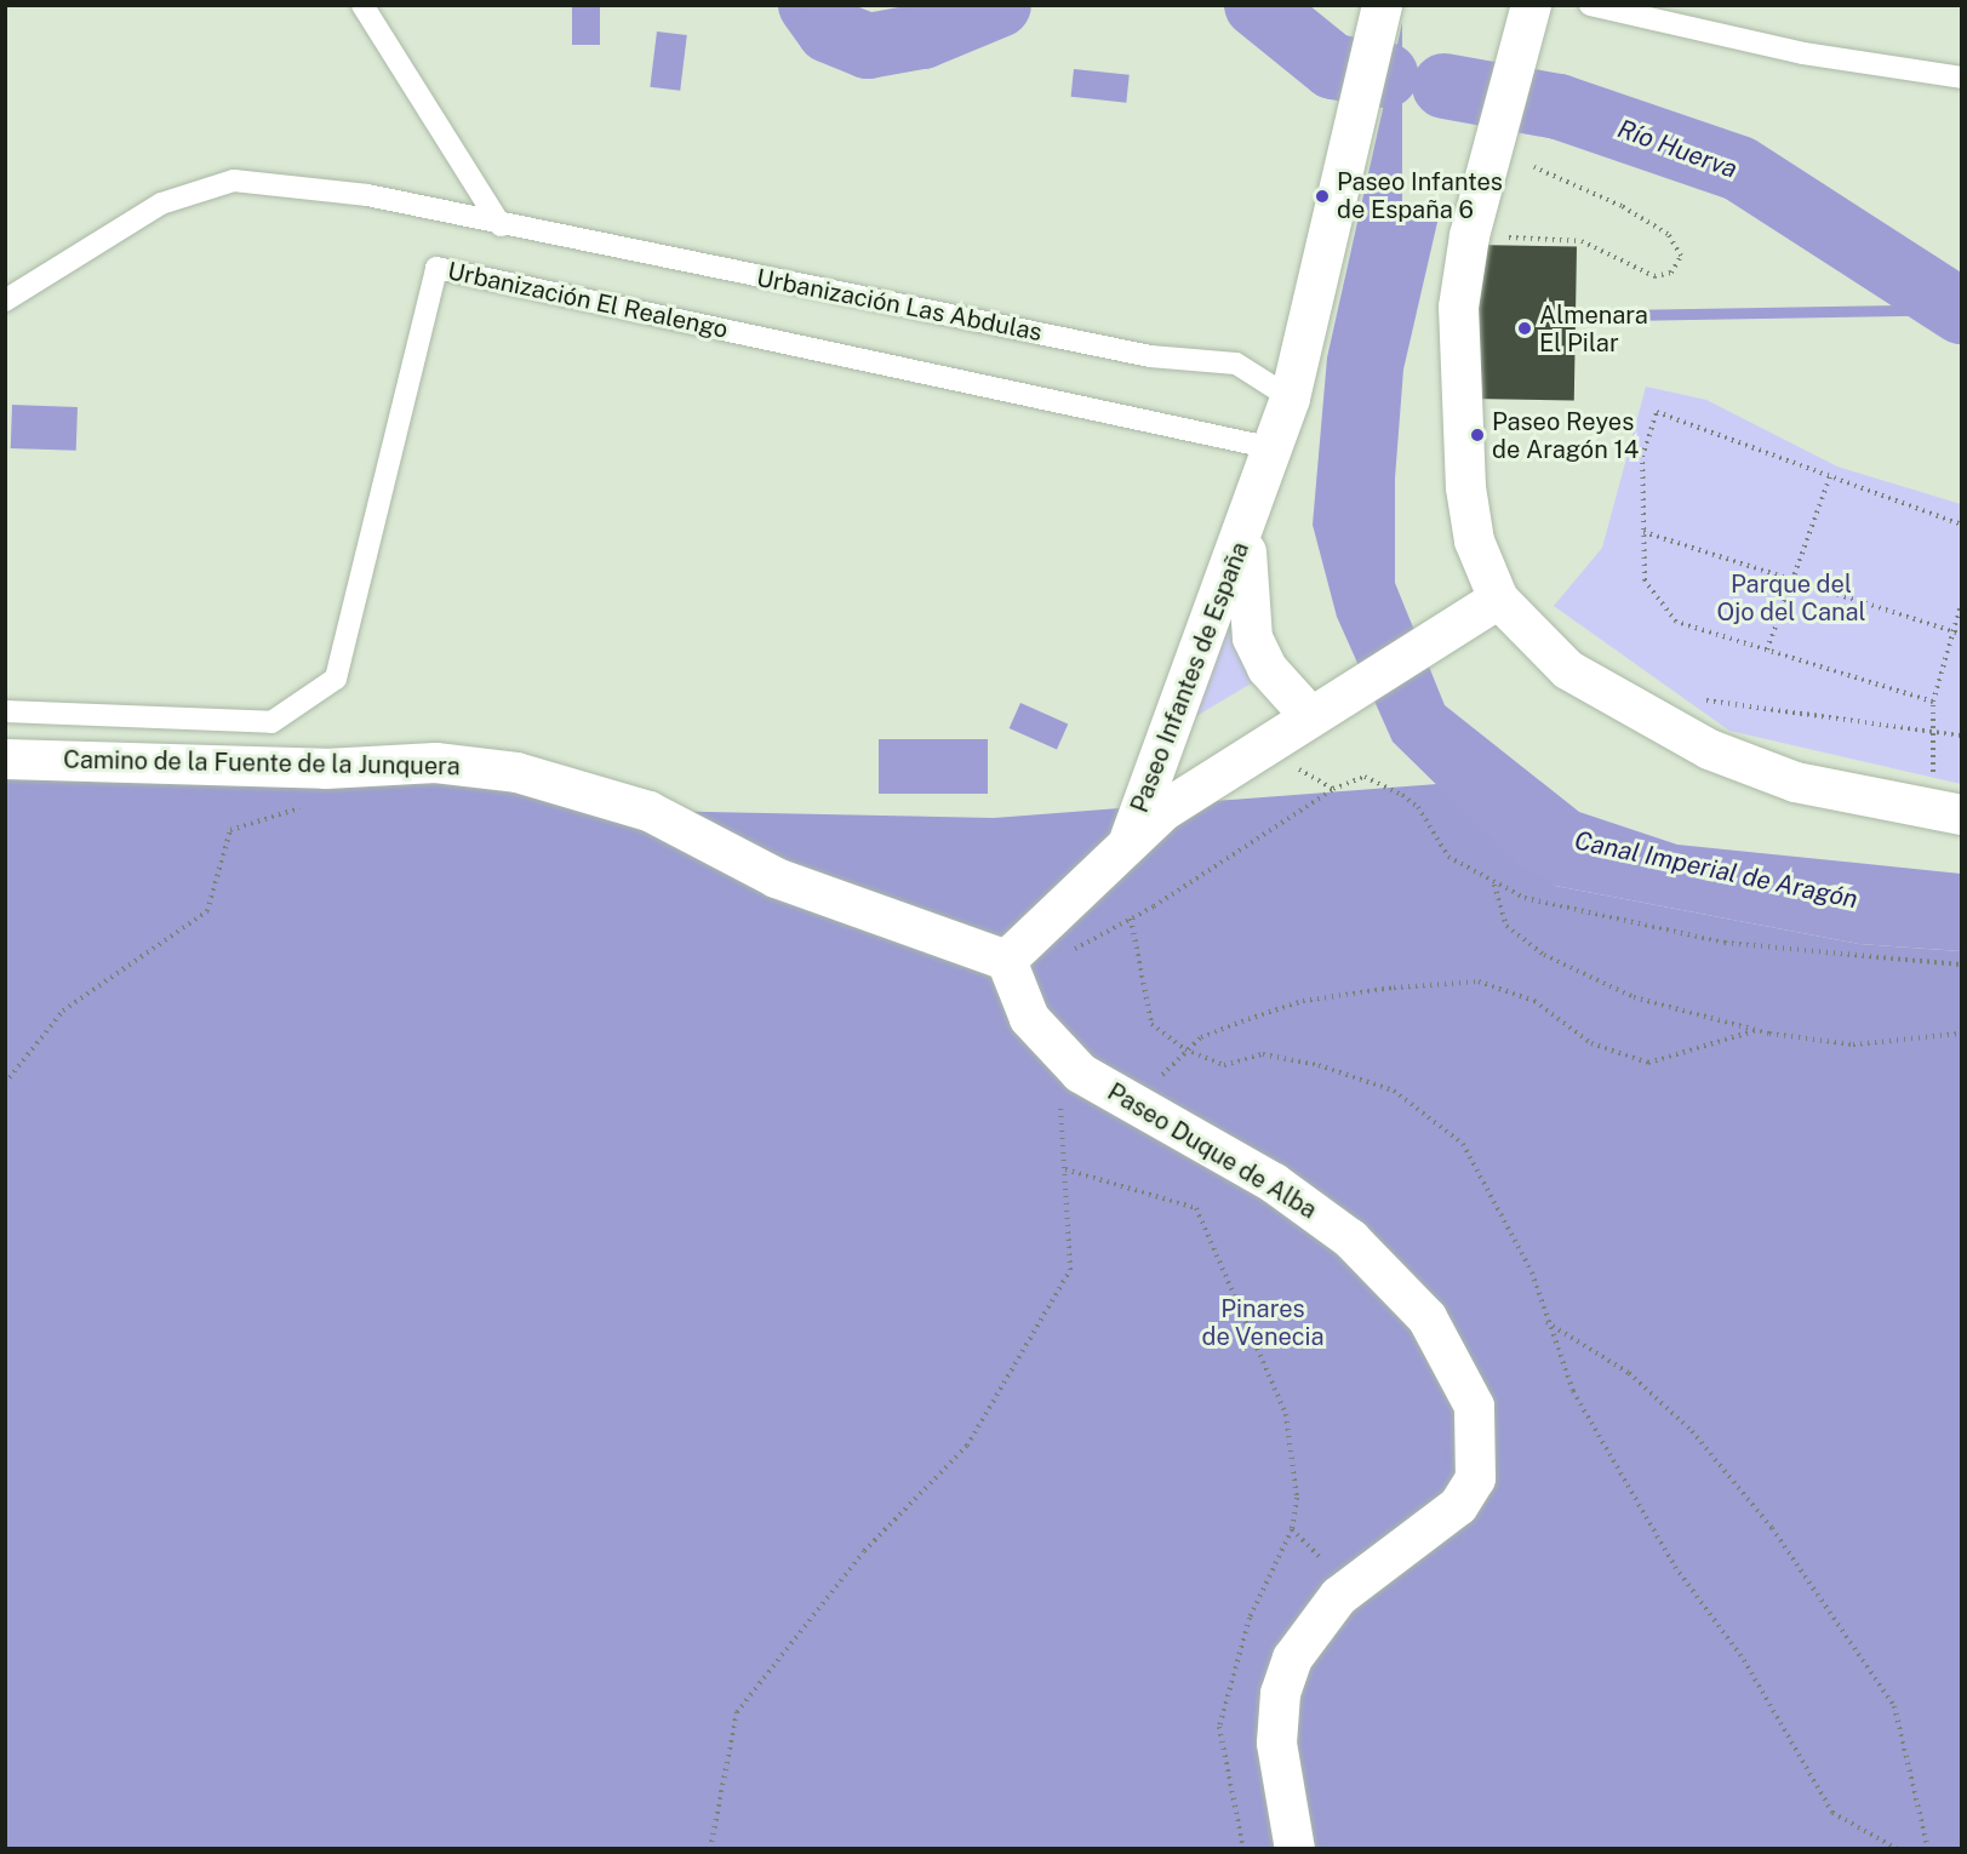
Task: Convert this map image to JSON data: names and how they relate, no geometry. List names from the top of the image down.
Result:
{
  "streets": {
    "street": ["Paseo Infantes de España", "Camino de la Fuente de la Junquera", "Paseo Duque de Alba"],
    "lane": ["Urbanización El Realengo", "Urbanización Las Abdulas"]
  },
  "crossings": [
    ["Urbanización El Realengo", "Paseo Infantes de España"],
    ["Urbanización Las Abdulas", "Paseo Infantes de España"],
    ["Paseo Infantes de España", "Camino de la Fuente de la Junquera"],
    ["Paseo Infantes de España", "Paseo Duque de Alba"],
    ["Camino de la Fuente de la Junquera", "Paseo Duque de Alba"]
  ],
  "water": ["Río Huerva", "Canal Imperial de Aragón"],
  "parks": ["Parque del Ojo del Canal", "Pinares de Venecia"],
  "places": ["Paseo Infantes de España 6", "Almenara El Pilar", "Paseo Reyes de Aragón 14"]
}
